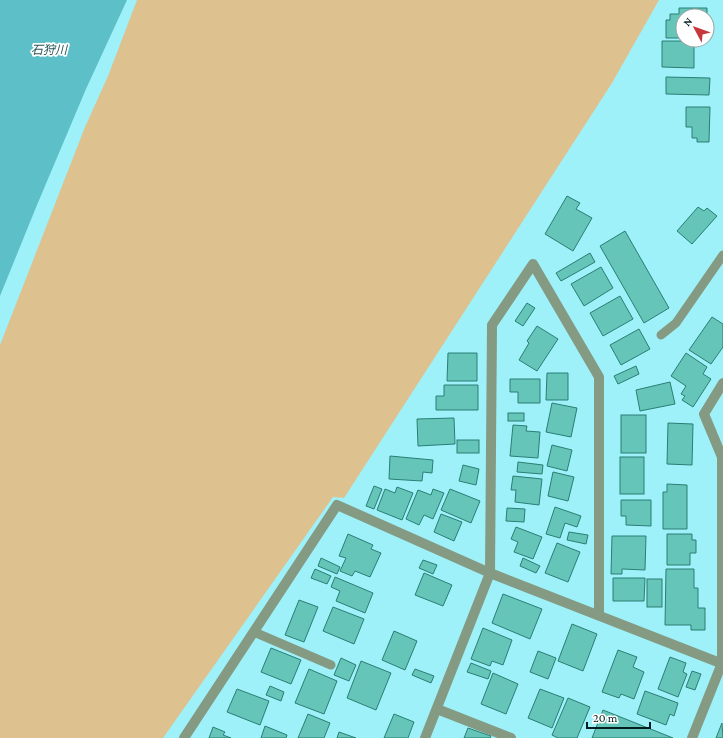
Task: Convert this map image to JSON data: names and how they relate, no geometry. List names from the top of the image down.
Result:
{
  "water": ["石狩川"],
  "scale_bar": "20 m",
  "north": "top left"
}
